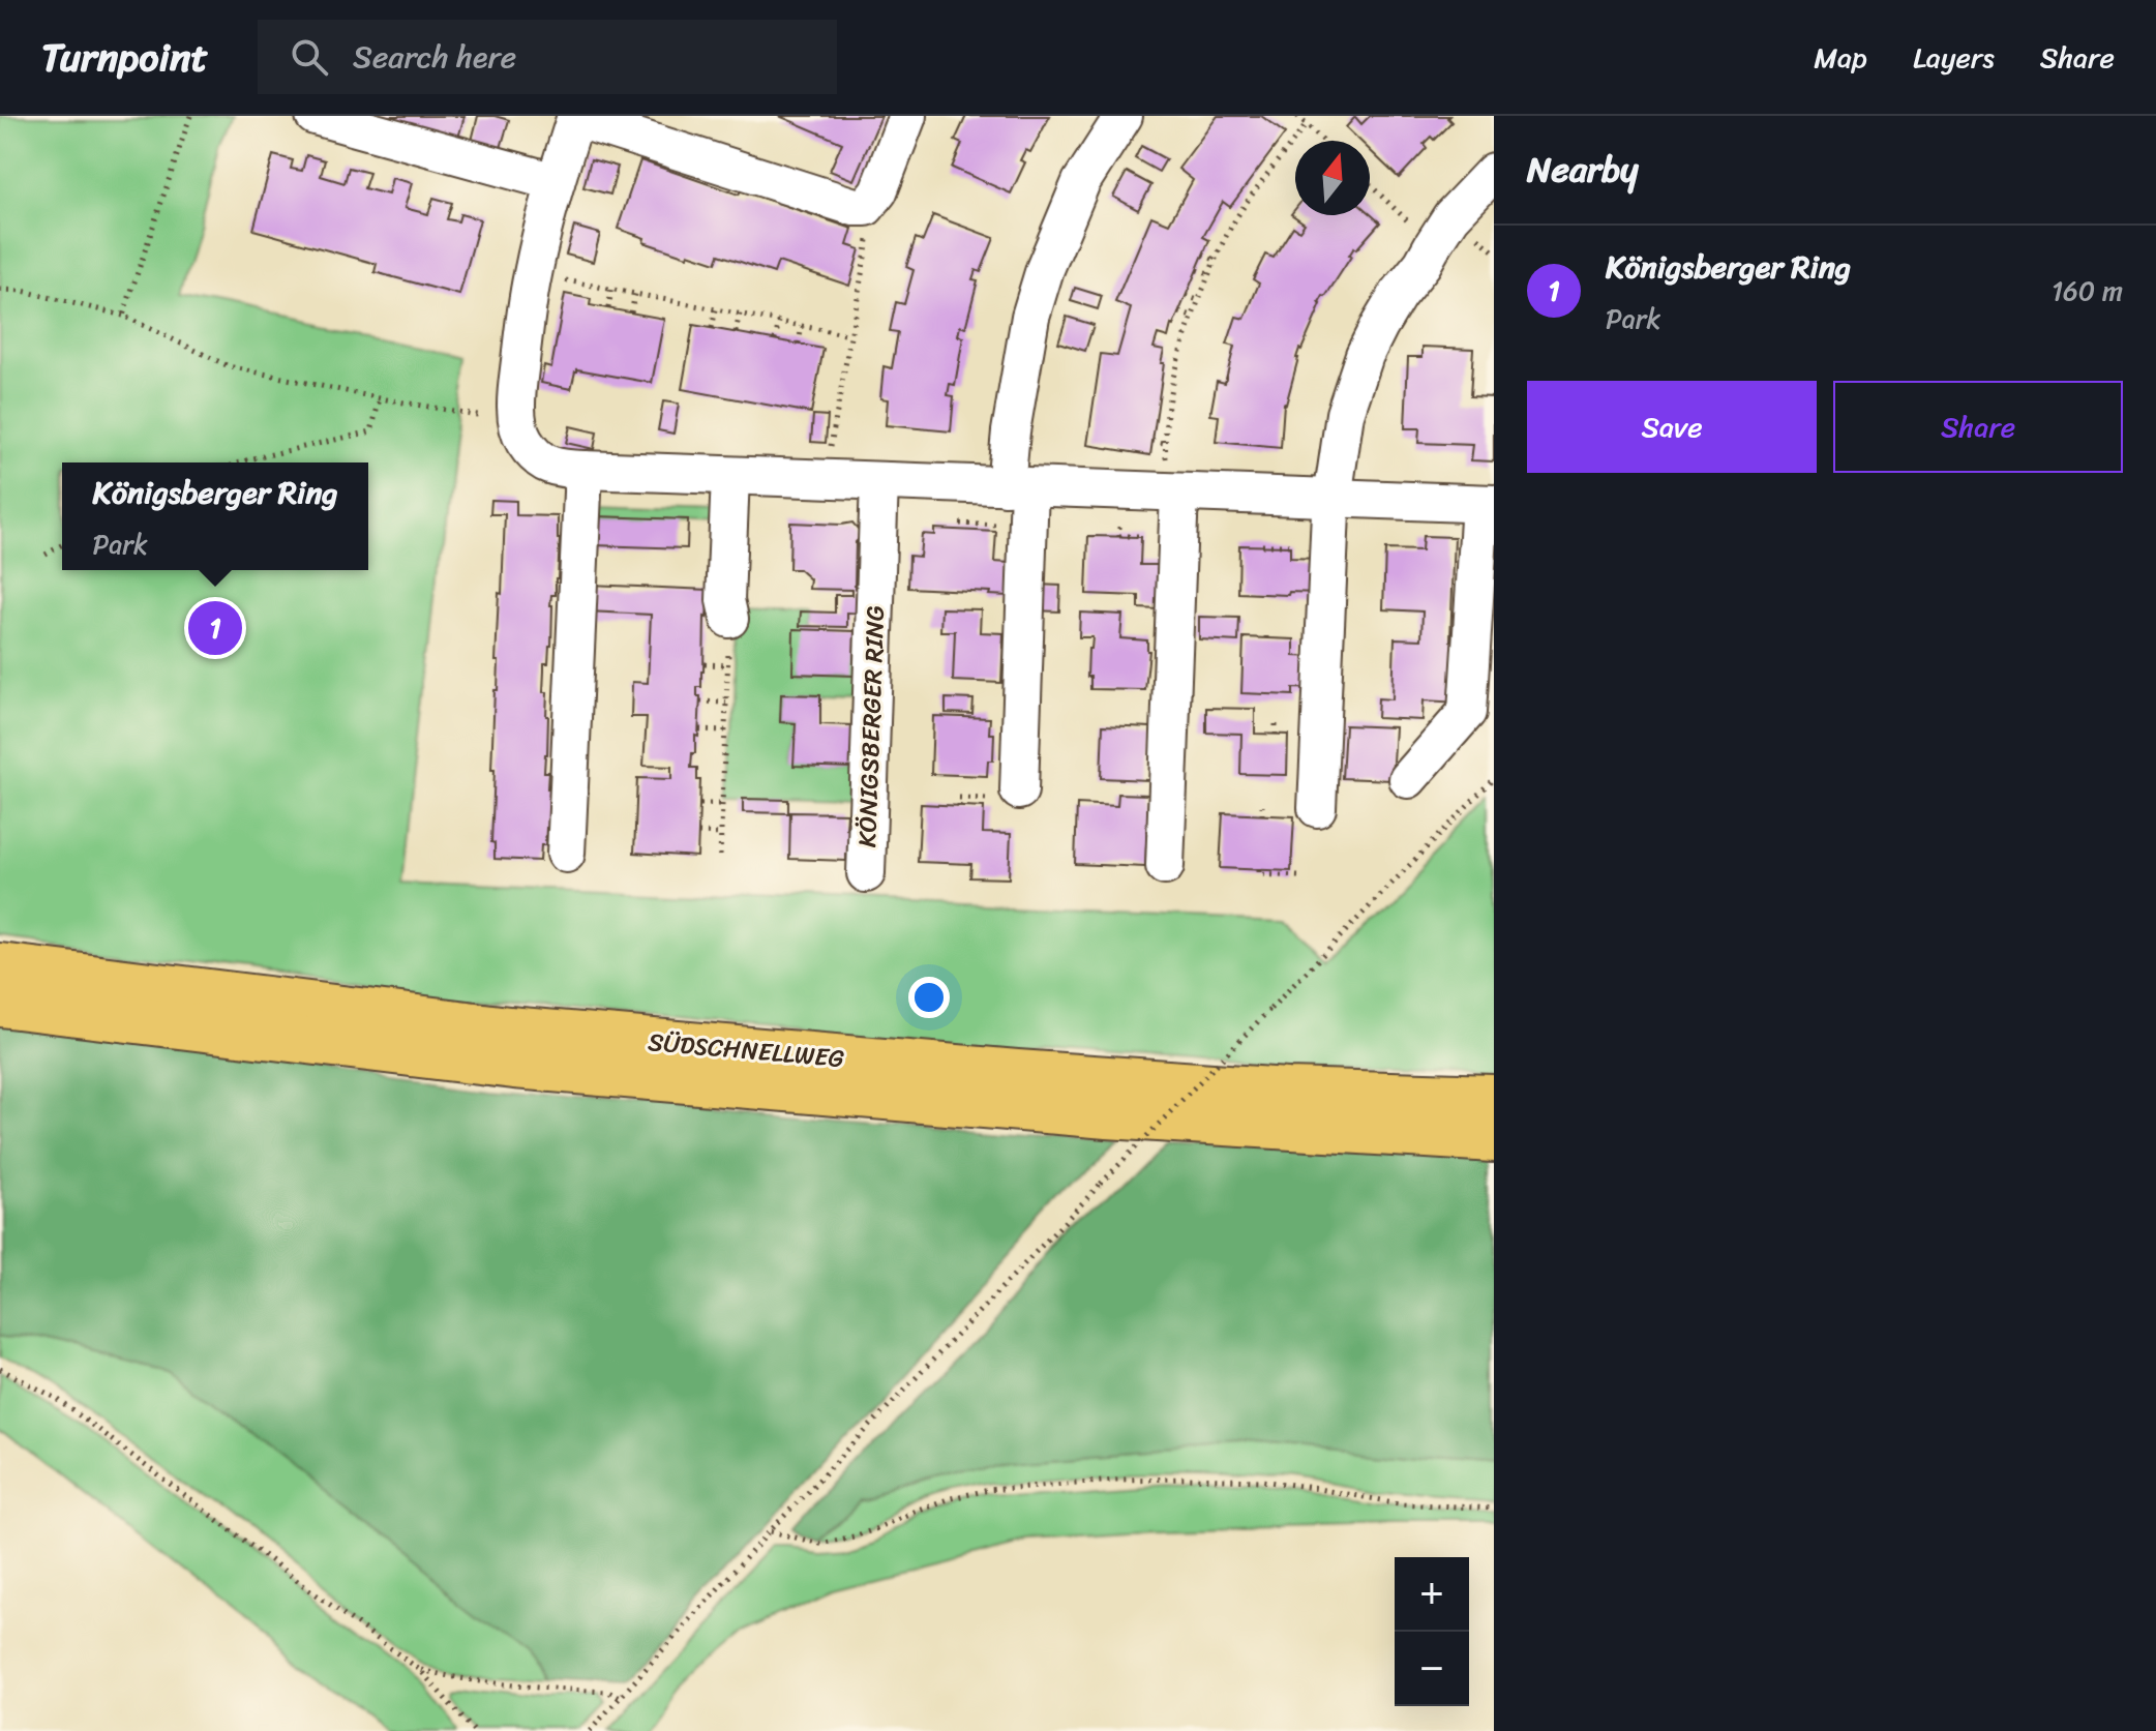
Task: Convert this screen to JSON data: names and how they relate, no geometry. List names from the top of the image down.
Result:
{
  "streets": {
    "highway": ["SÜDSCHNELLWEG"],
    "street": ["KÖNIGSBERGER RING"]
  },
  "north": "top",
  "page": {
    "header": "Turnpoint",
    "search": "Search here",
    "nav": ["Map", "Layers", "Share"],
    "heading": "Nearby",
    "list": [
      {
        "mark": "1",
        "name": "Königsberger Ring",
        "note": "Park",
        "value": "160 m"
      }
    ],
    "buttons": ["Save", "Share"],
    "popup": ["Königsberger Ring", "Park"],
    "pins": "1",
    "map_buttons": ["+", "−"]
  }
}
